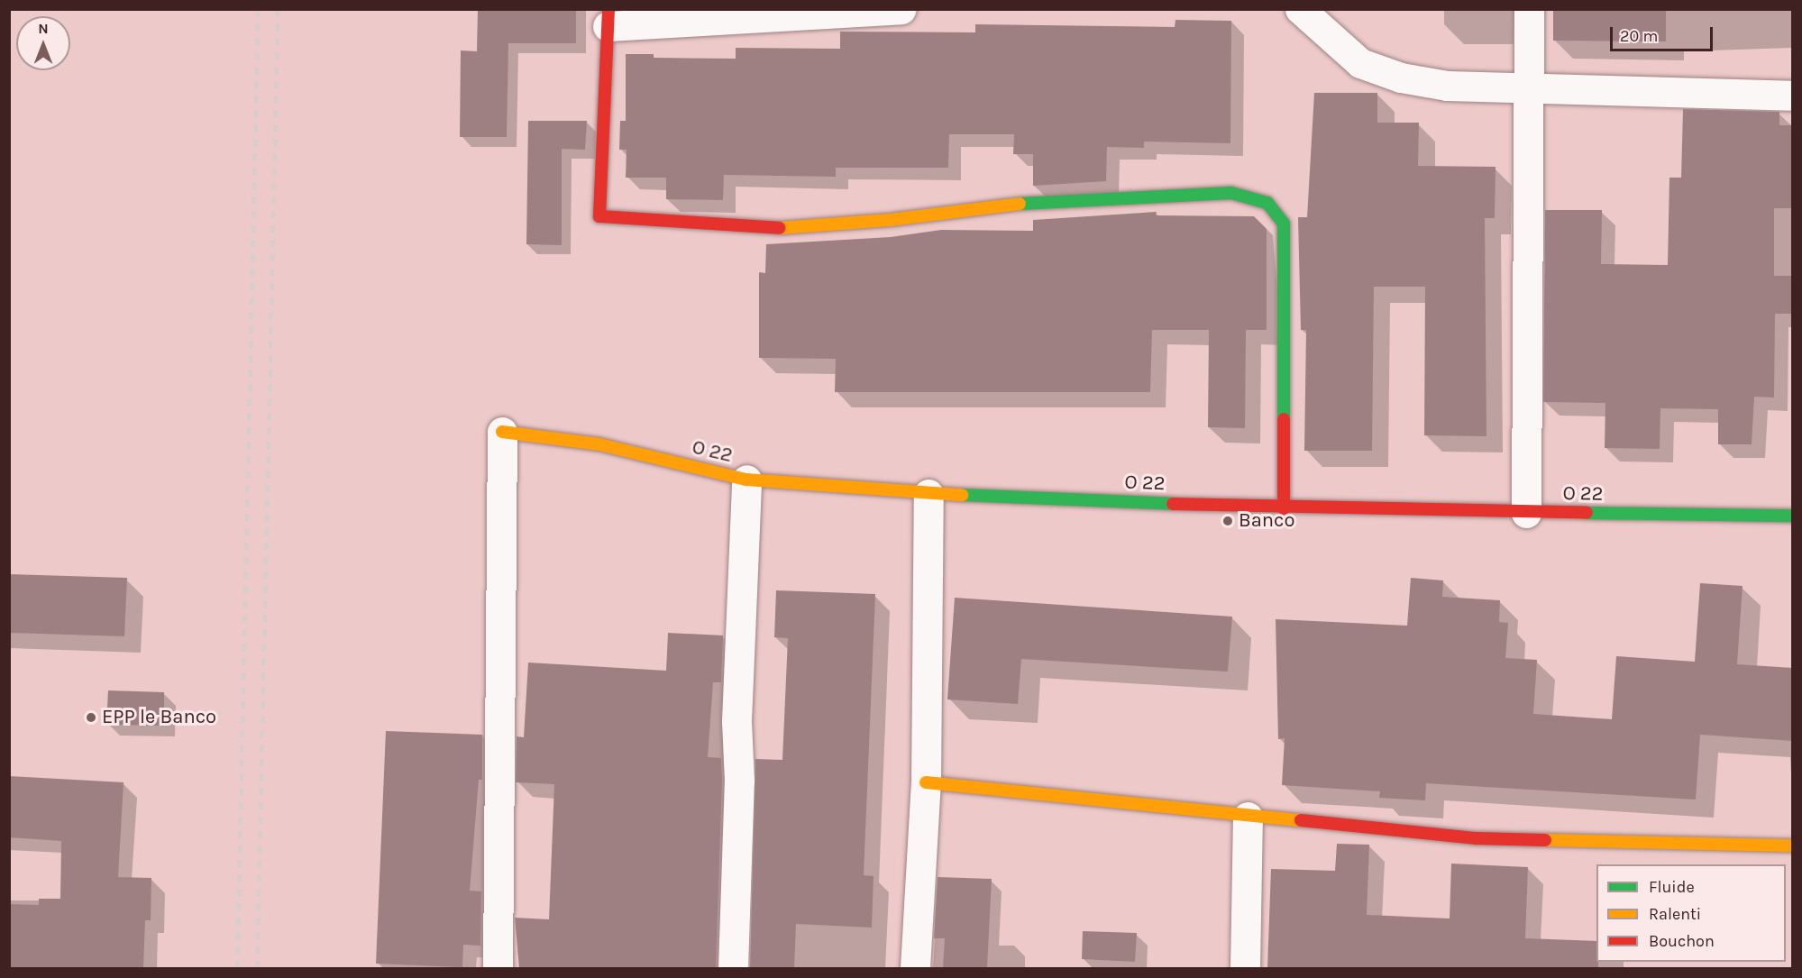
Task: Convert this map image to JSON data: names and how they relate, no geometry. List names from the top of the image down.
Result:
{
  "streets": {
    "street": ["O 22"]
  },
  "places": ["Banco", "EPP le Banco"],
  "legend": ["Fluide", "Ralenti", "Bouchon"],
  "scale_bar": "20 m",
  "north": "top"
}
